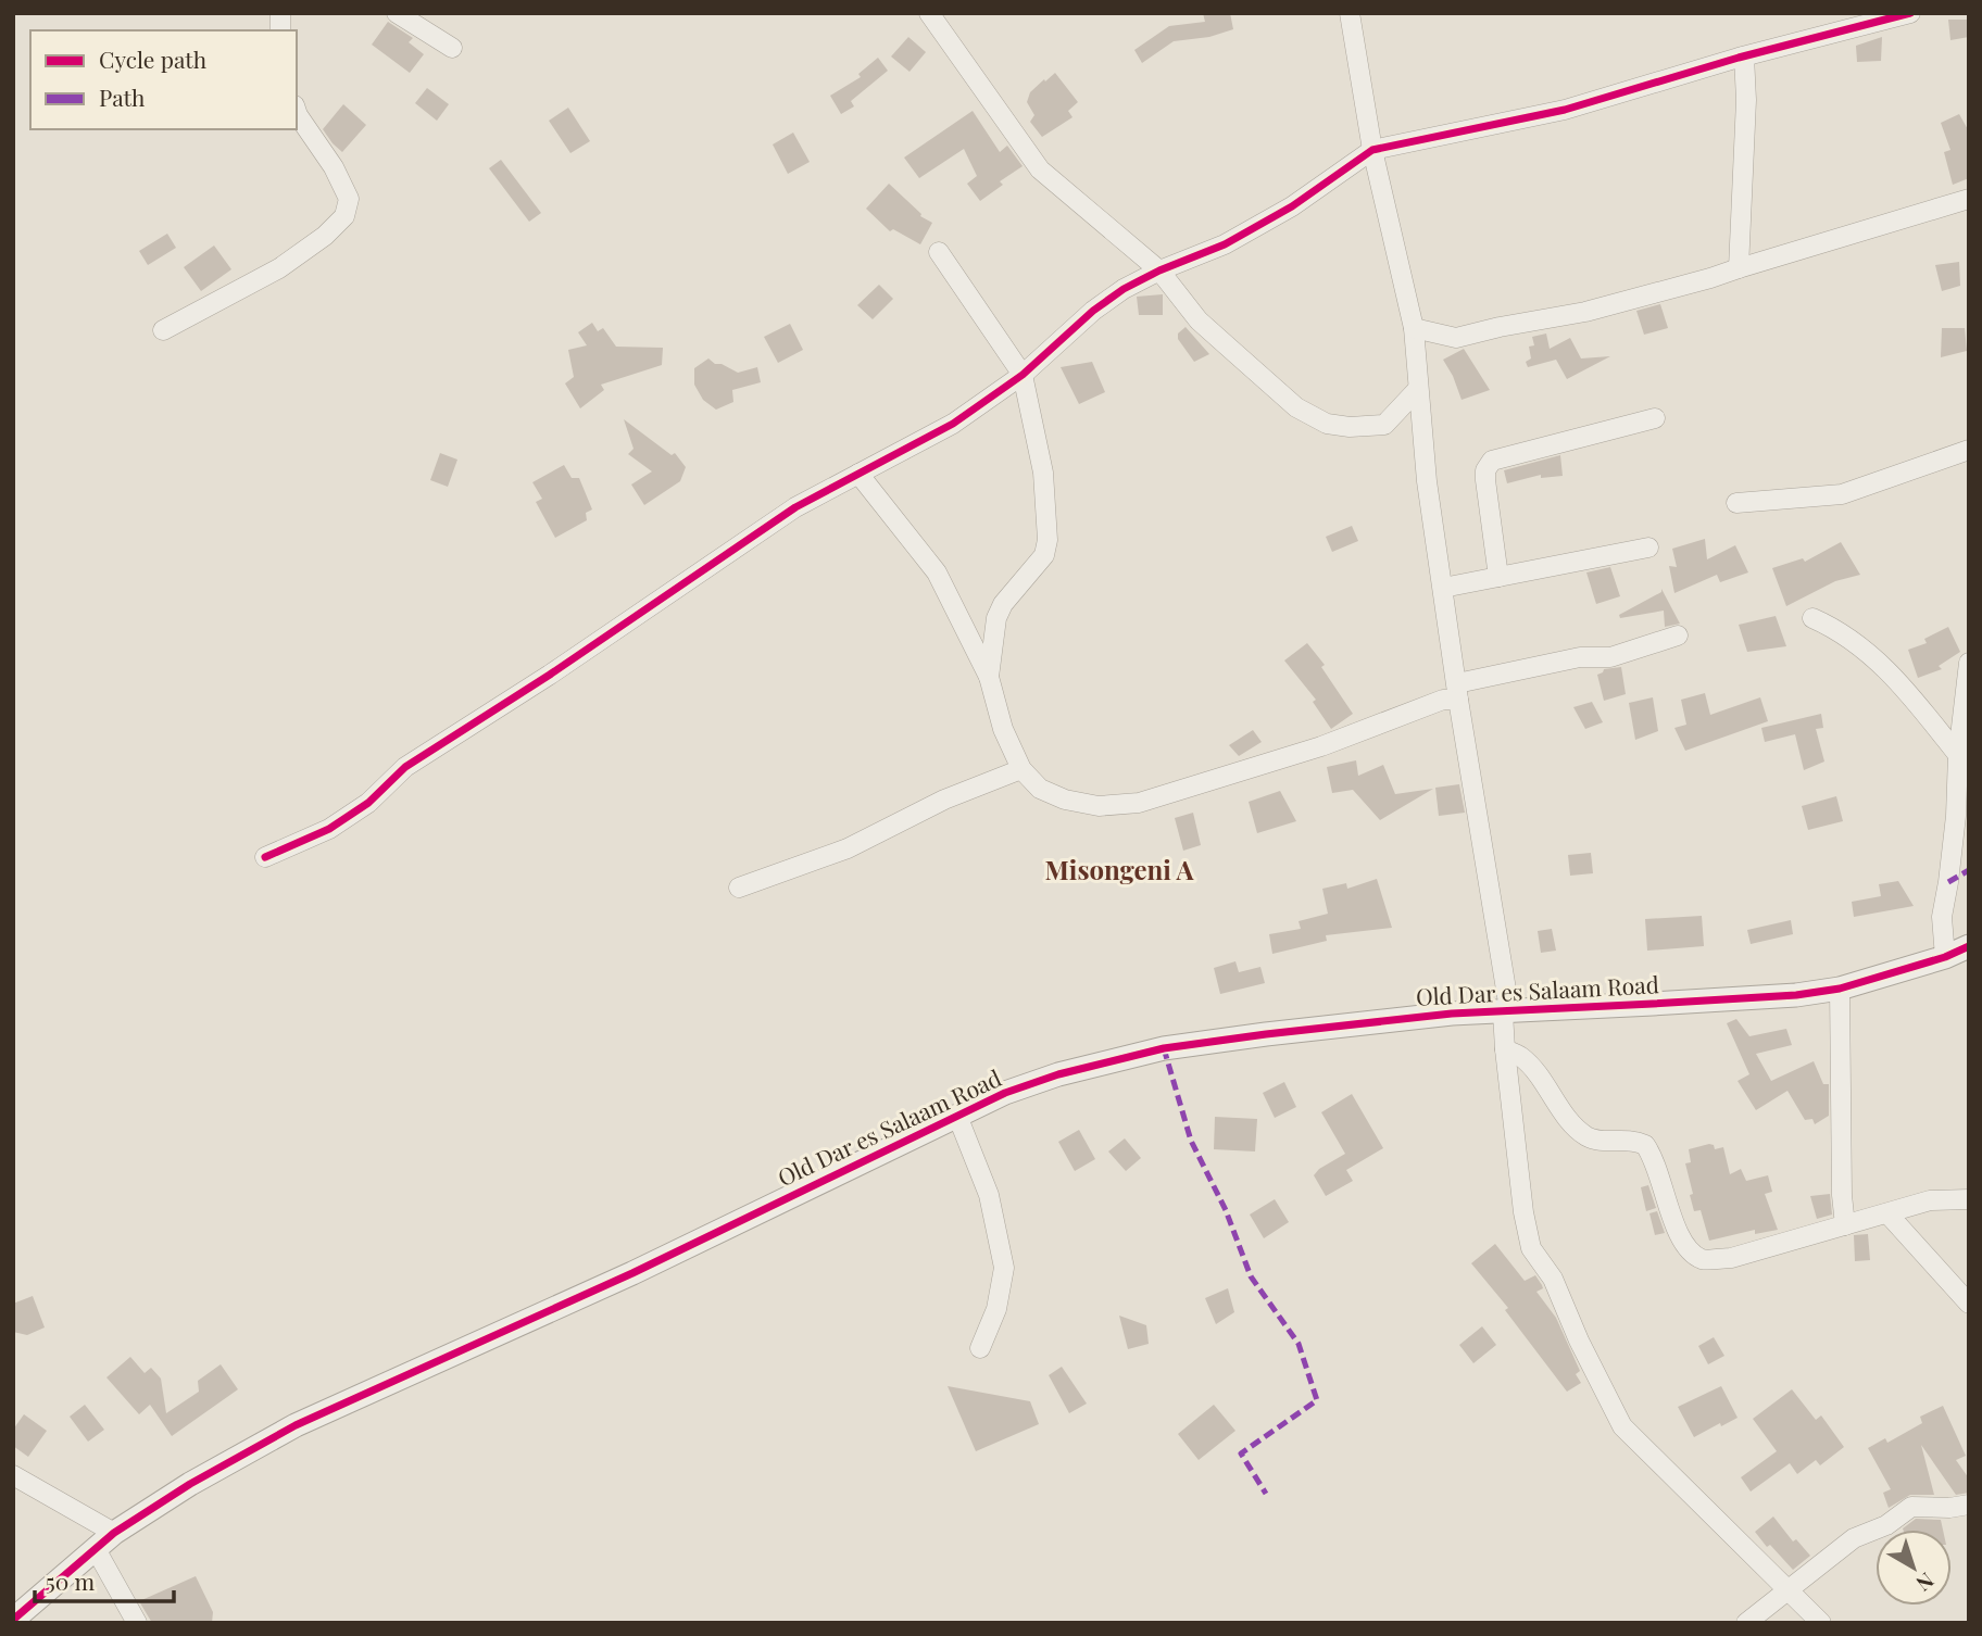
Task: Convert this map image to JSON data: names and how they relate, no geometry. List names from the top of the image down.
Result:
{
  "streets": {
    "street": ["Old Dar es Salaam Road"]
  },
  "districts": ["Misongeni A"],
  "legend": ["Cycle path", "Path"],
  "scale_bar": "50 m",
  "north": "bottom right"
}
